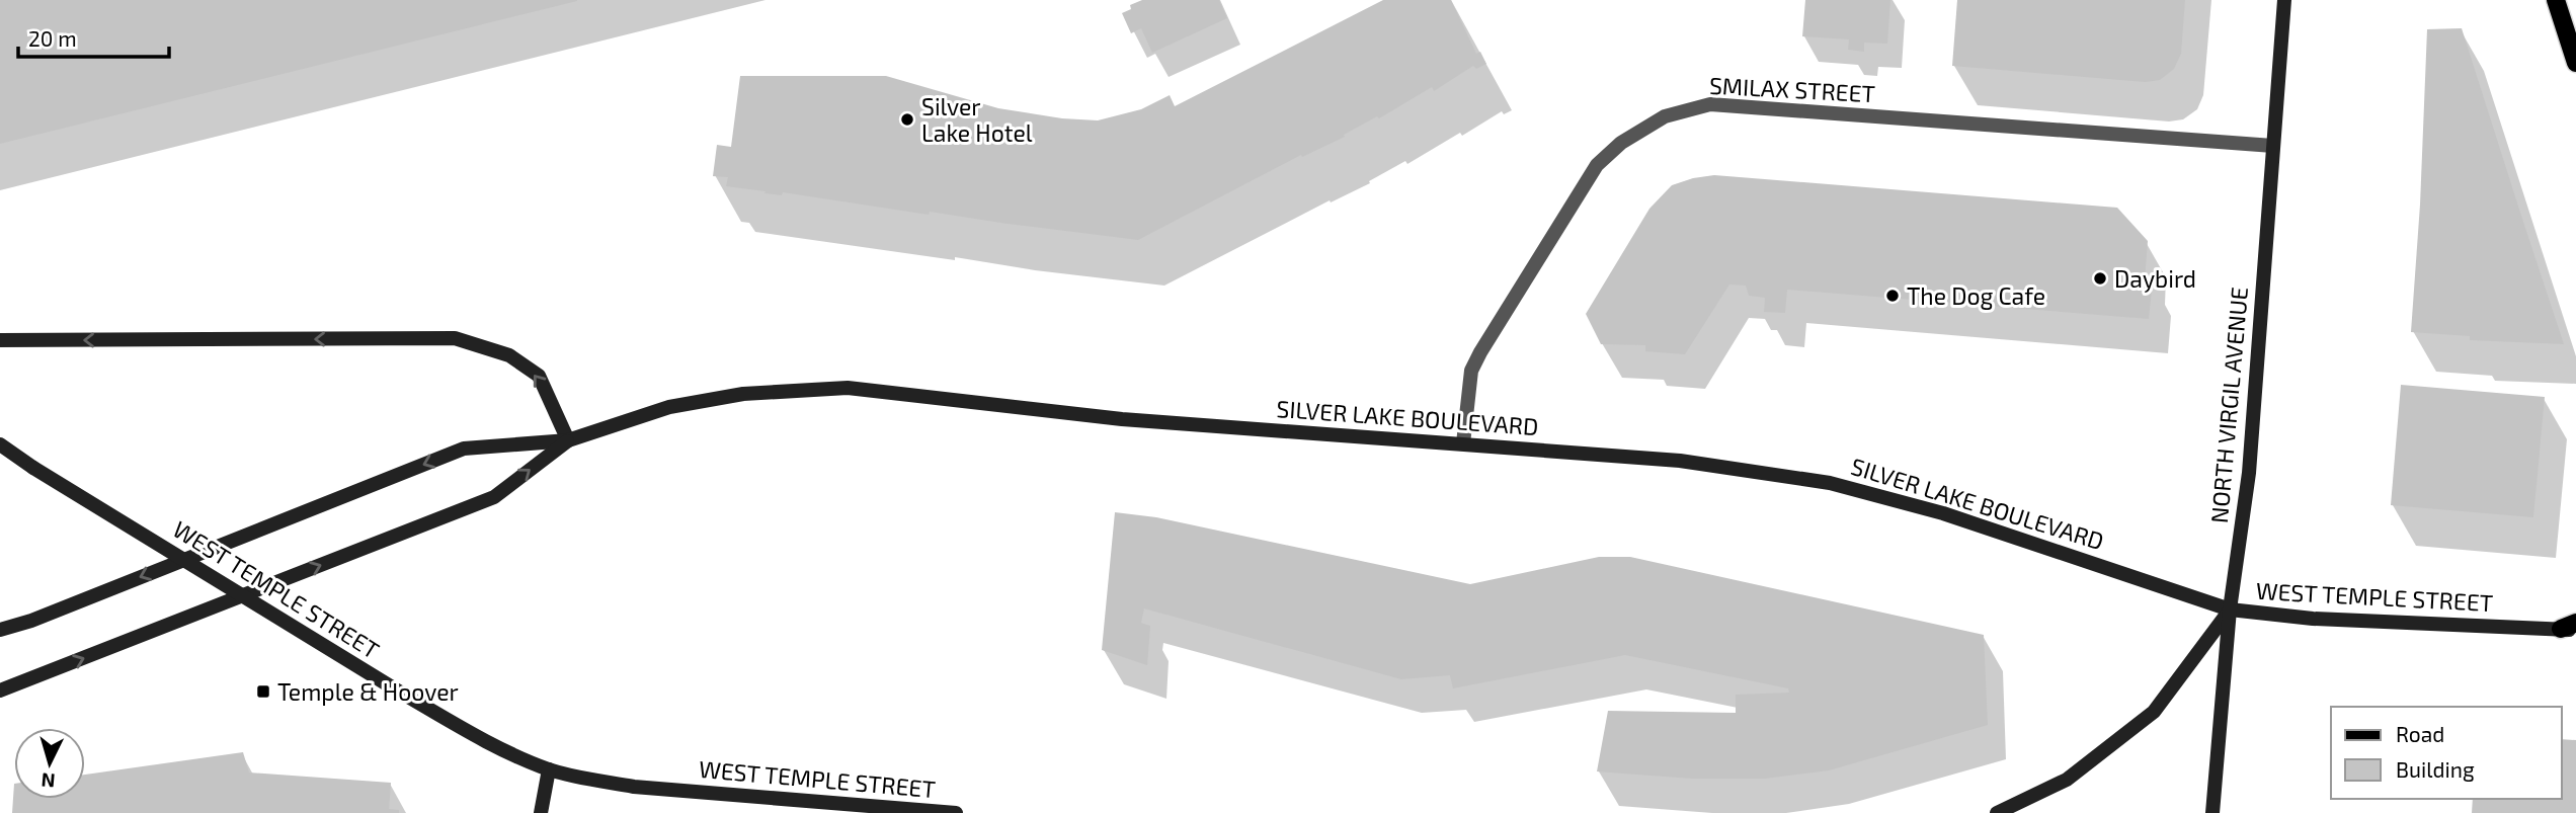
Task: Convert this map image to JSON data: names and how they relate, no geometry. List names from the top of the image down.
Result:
{
  "streets": {
    "main road": ["NORTH VIRGIL AVENUE", "SILVER LAKE BOULEVARD", "WEST TEMPLE STREET"],
    "street": ["SMILAX STREET"]
  },
  "crossings": [
    ["SMILAX STREET", "NORTH VIRGIL AVENUE"],
    ["SMILAX STREET", "SILVER LAKE BOULEVARD"],
    ["NORTH VIRGIL AVENUE", "SILVER LAKE BOULEVARD"],
    ["NORTH VIRGIL AVENUE", "WEST TEMPLE STREET"],
    ["SILVER LAKE BOULEVARD", "WEST TEMPLE STREET"]
  ],
  "places": {
    "other": ["Silver Lake Hotel", "Daybird", "The Dog Cafe"],
    "transit": ["Temple & Hoover"]
  },
  "legend": ["Road", "Building"],
  "scale_bar": "20 m",
  "north": "bottom"
}
